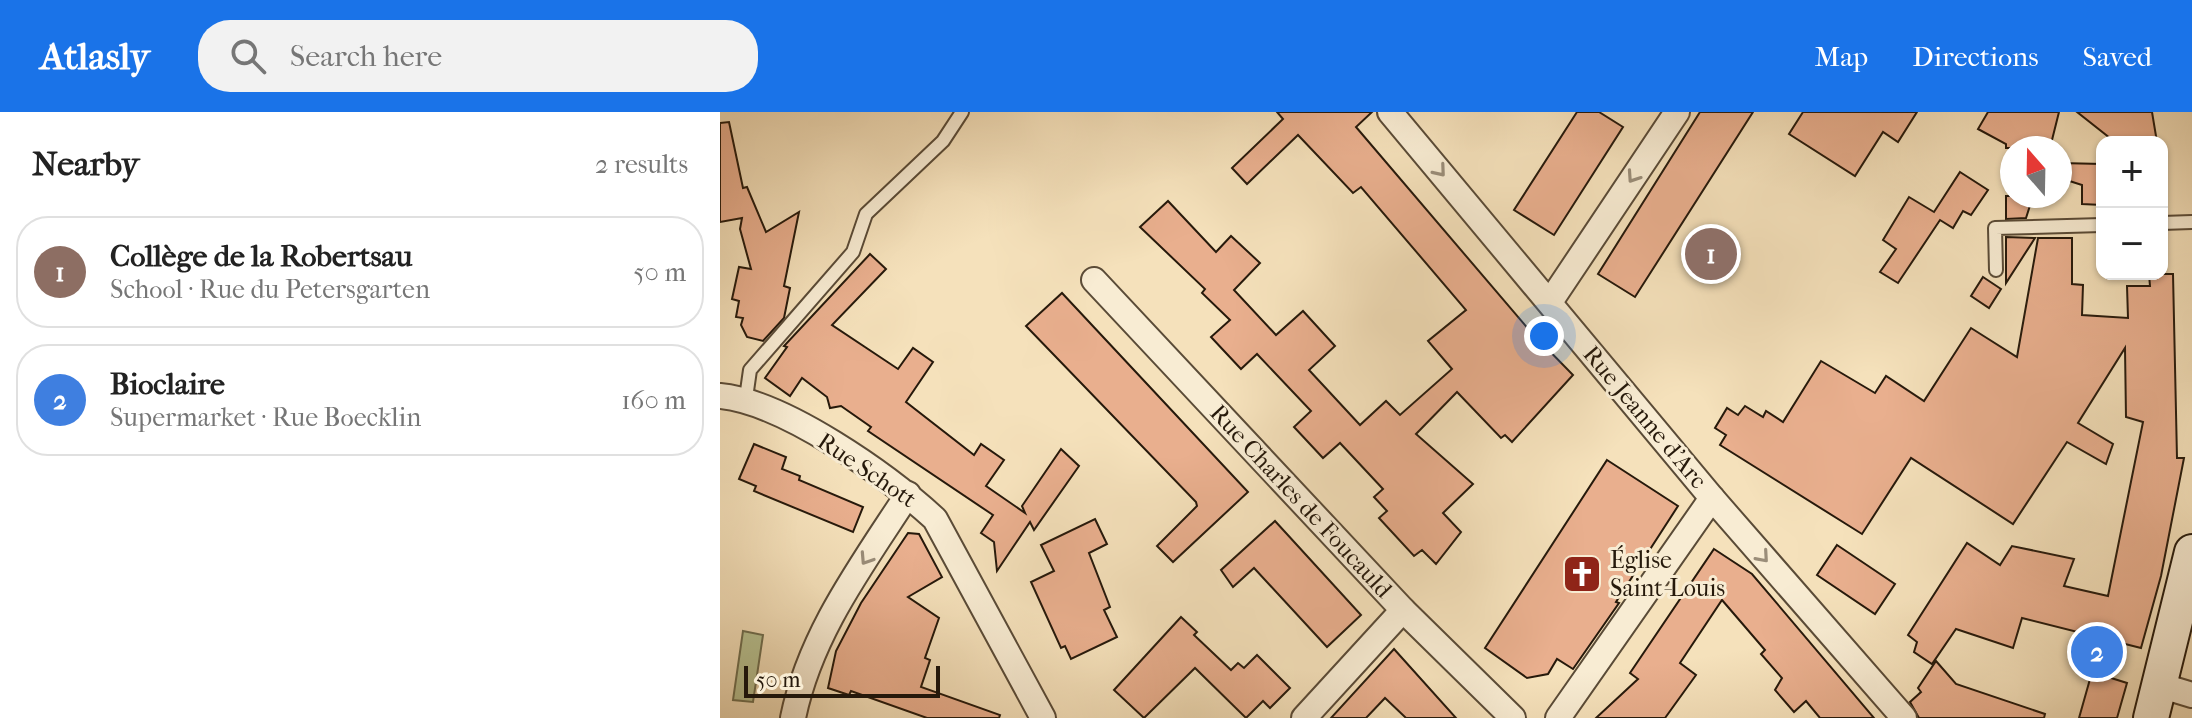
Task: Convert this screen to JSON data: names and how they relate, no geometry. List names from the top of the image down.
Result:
{
  "streets": {
    "street": ["Rue Jeanne d'Arc", "Rue Schott", "Rue Charles de Foucauld"]
  },
  "one_way": ["Rue Jeanne d'Arc"],
  "places": {
    "church": ["Église Saint-Louis"]
  },
  "scale_bar": "50 m",
  "north": "top",
  "page": {
    "header": "Atlasly",
    "search": "Search here",
    "nav": ["Map", "Directions", "Saved"],
    "heading": ["Nearby", "2 results"],
    "map_buttons": ["+", "−"],
    "list": [
      {
        "mark": "1",
        "name": "Collège de la Robertsau",
        "note": "School · Rue du Petersgarten",
        "value": "50 m"
      },
      {
        "mark": "2",
        "name": "Bioclaire",
        "note": "Supermarket · Rue Boecklin",
        "value": "160 m"
      }
    ],
    "pins": ["1", "2"],
    "scale": "50 m"
  }
}
